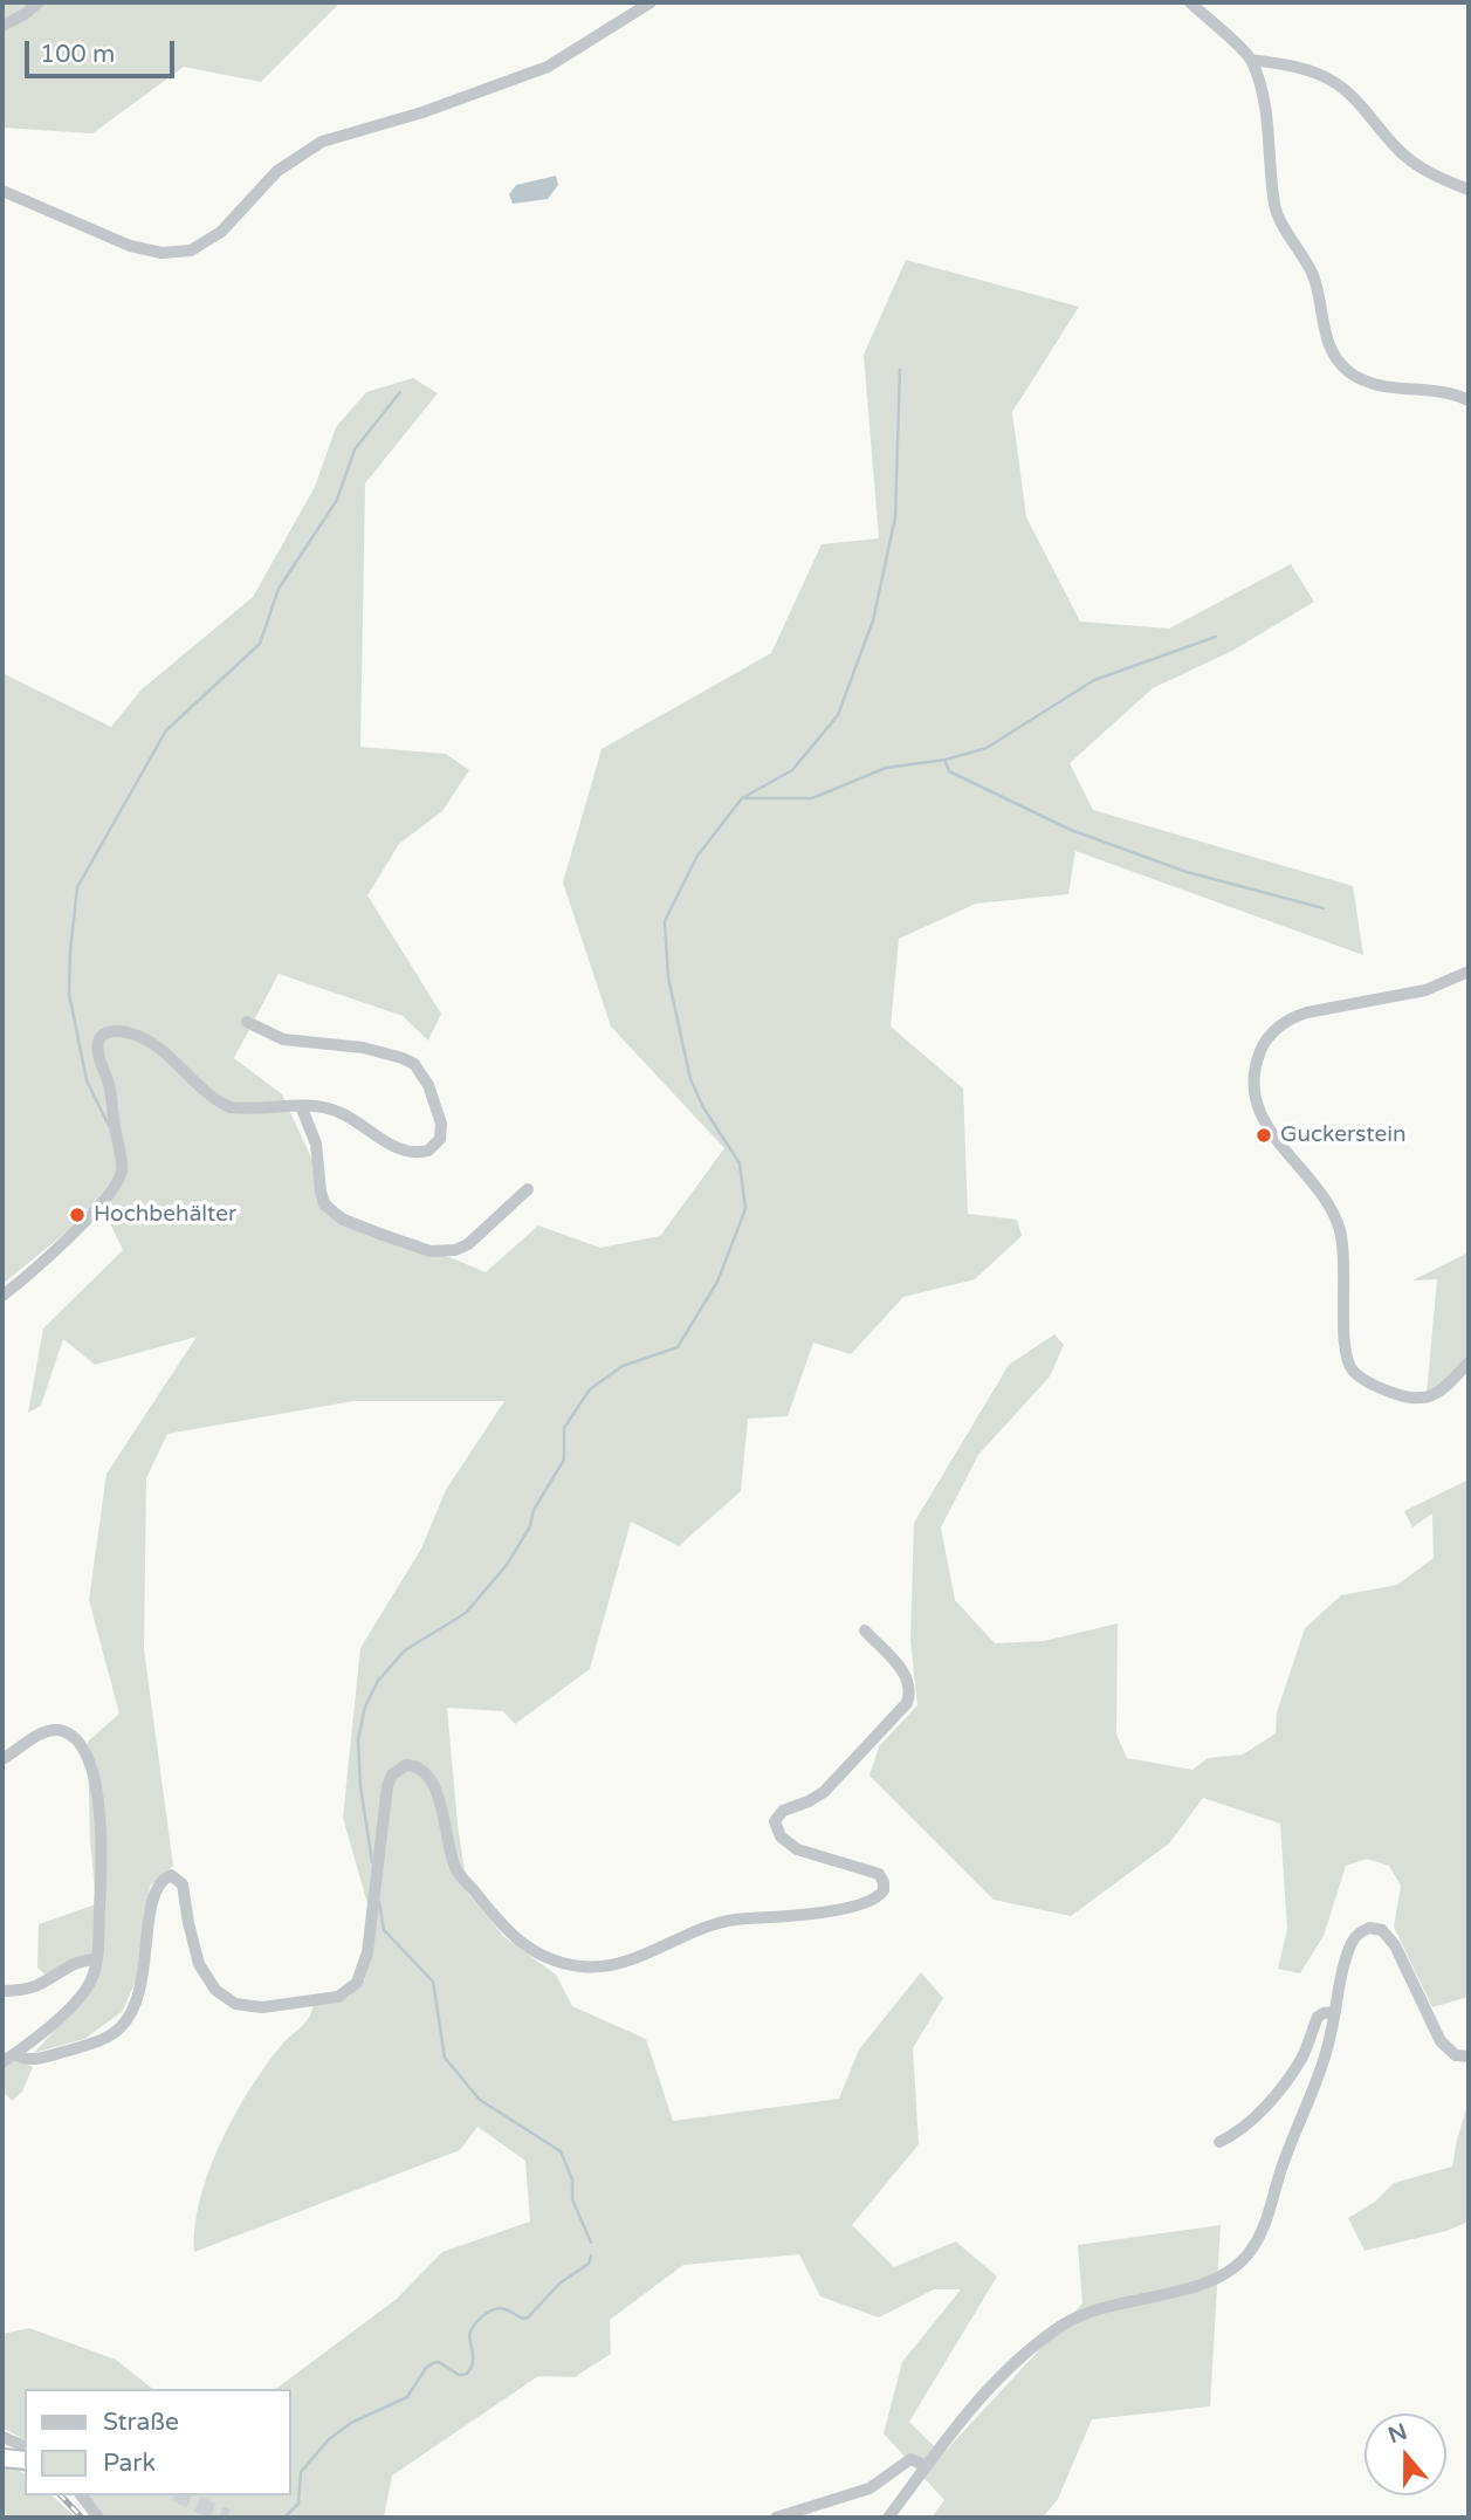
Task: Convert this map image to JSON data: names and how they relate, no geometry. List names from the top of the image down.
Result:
{
  "places": ["Guckerstein", "Hochbehälter"],
  "legend": ["Straße", "Park"],
  "scale_bar": "100 m",
  "north": "top"
}
